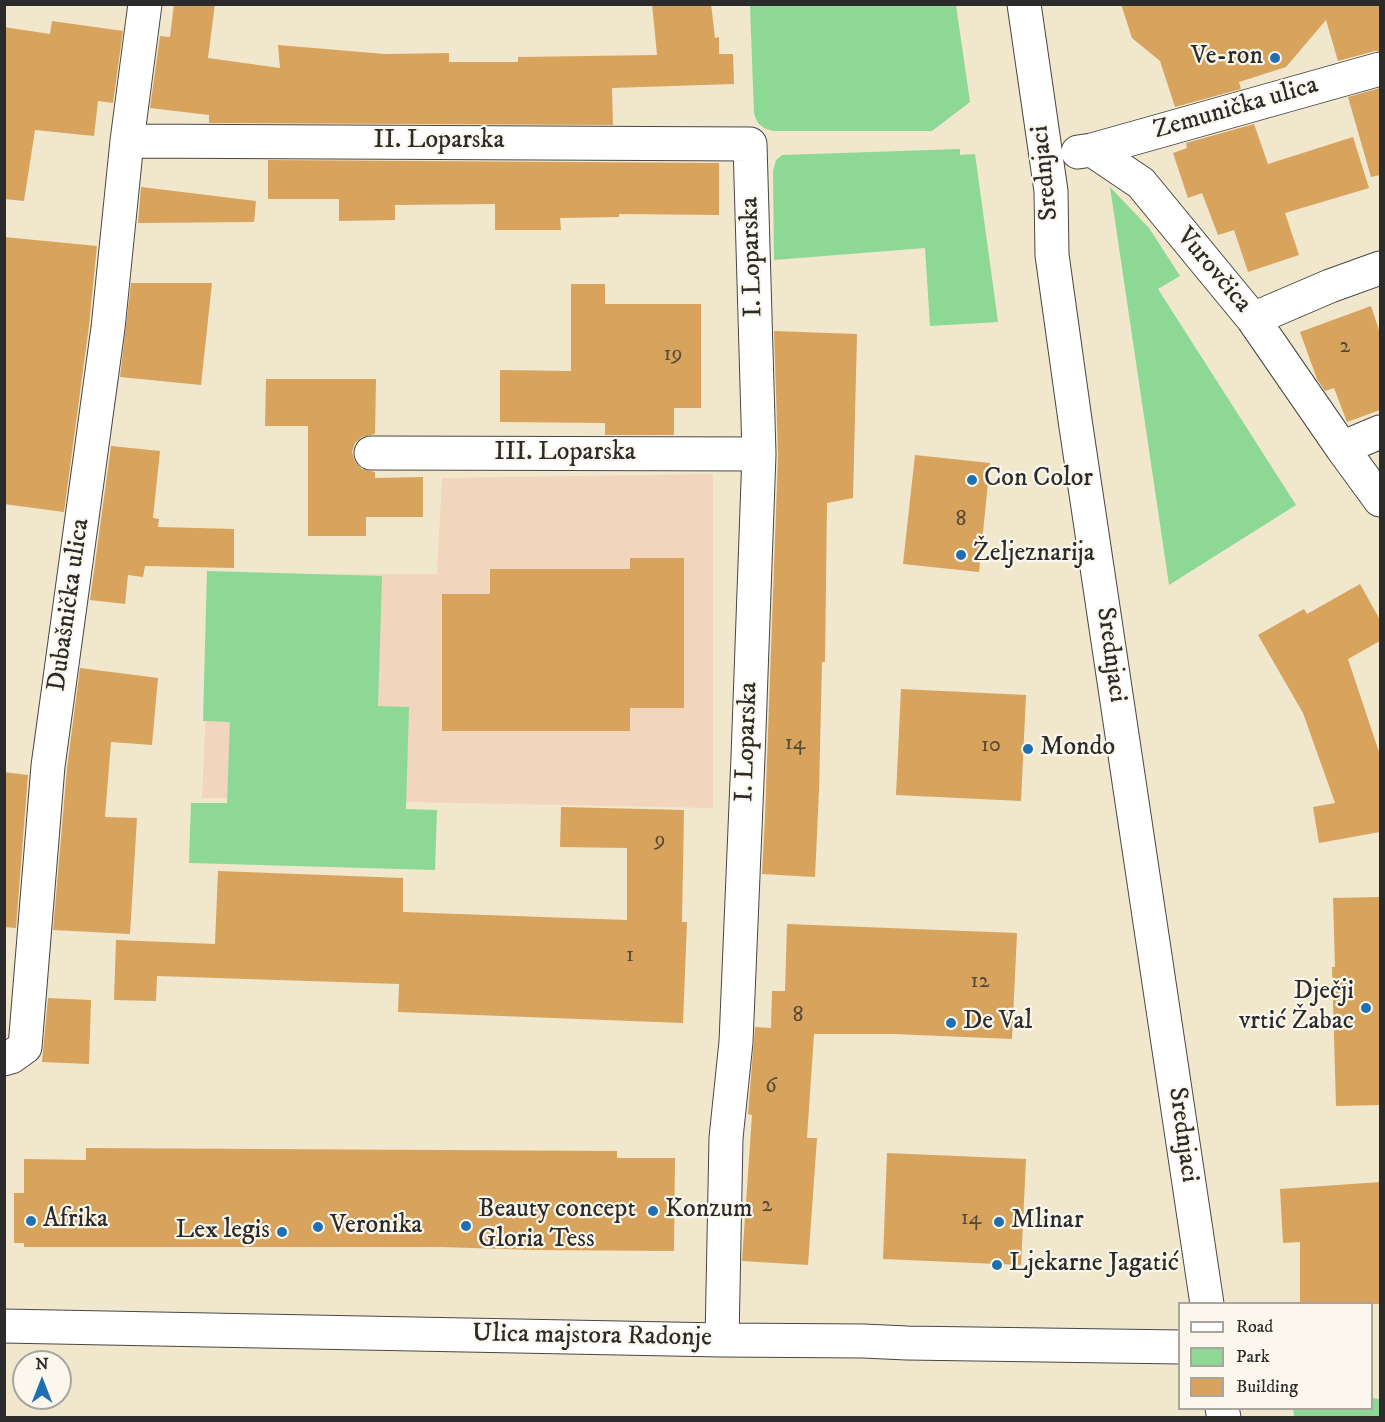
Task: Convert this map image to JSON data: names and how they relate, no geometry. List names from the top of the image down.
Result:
{
  "streets": {
    "street": [
      "Zemunička ulica",
      "II. Loparska",
      "Srednjaci",
      "I. Loparska",
      "Vurovčica",
      "III. Loparska",
      "Dubašnička ulica",
      "Ulica majstora Radonje"
    ]
  },
  "crossings": [
    ["Zemunička ulica", "Vurovčica"],
    ["II. Loparska", "I. Loparska"],
    ["II. Loparska", "Dubašnička ulica"],
    ["I. Loparska", "III. Loparska"],
    ["I. Loparska", "Ulica majstora Radonje"]
  ],
  "places": [
    "Ve-ron",
    "Con Color",
    "Željeznarija",
    "Mondo",
    "Dječji vrtić Žabac",
    "De Val",
    "Konzum",
    "Afrika",
    "Mlinar",
    "Beauty concept Gloria Tess",
    "Veronika",
    "Lex legis",
    "Ljekarne Jagatić"
  ],
  "house_numbers": [
    "2",
    "19",
    "8",
    "14",
    "10",
    "9",
    "1",
    "12",
    "8",
    "6",
    "2",
    "14"
  ],
  "legend": ["Road", "Park", "Building"],
  "north": "top"
}
